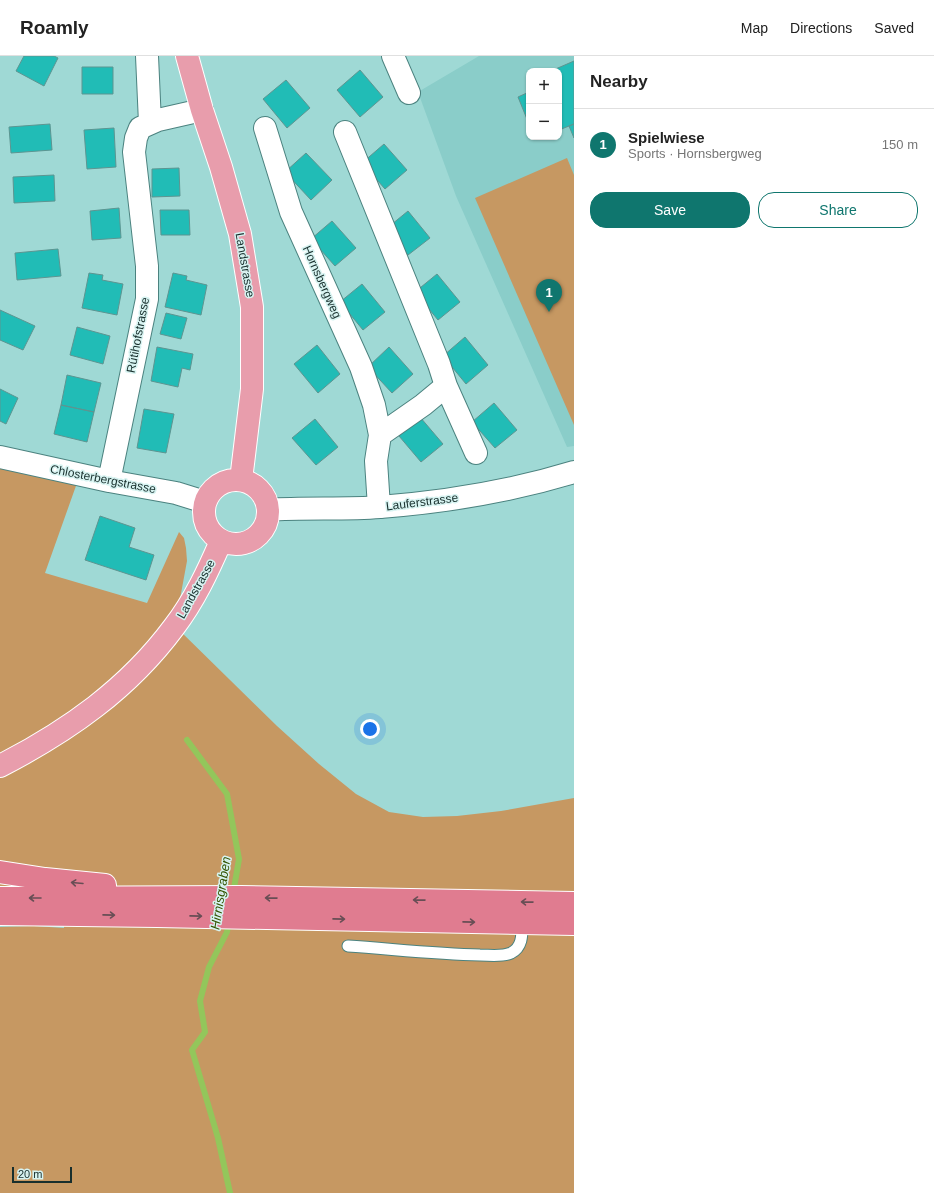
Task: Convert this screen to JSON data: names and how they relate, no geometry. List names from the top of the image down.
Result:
{
  "streets": {
    "main road": ["Landstrasse"],
    "street": [
      "Hornsbergweg",
      "Rütihofstrasse",
      "Chlosterbergstrasse",
      "Lauferstrasse"
    ]
  },
  "crossings": [
    ["Landstrasse", "Rütihofstrasse"],
    ["Landstrasse", "Chlosterbergstrasse"],
    ["Landstrasse", "Lauferstrasse"],
    ["Hornsbergweg", "Lauferstrasse"],
    ["Rütihofstrasse", "Chlosterbergstrasse"],
    ["Chlosterbergstrasse", "Lauferstrasse"]
  ],
  "water": ["Hirnisgraben"],
  "scale_bar": "20 m",
  "page": {
    "header": "Roamly",
    "nav": ["Map", "Directions", "Saved"],
    "heading": "Nearby",
    "map_buttons": ["+", "−"],
    "list": [
      {
        "mark": "1",
        "name": "Spielwiese",
        "note": "Sports · Hornsbergweg",
        "value": "150 m"
      }
    ],
    "buttons": ["Save", "Share"],
    "pins": "1",
    "scale": "20 m"
  }
}
